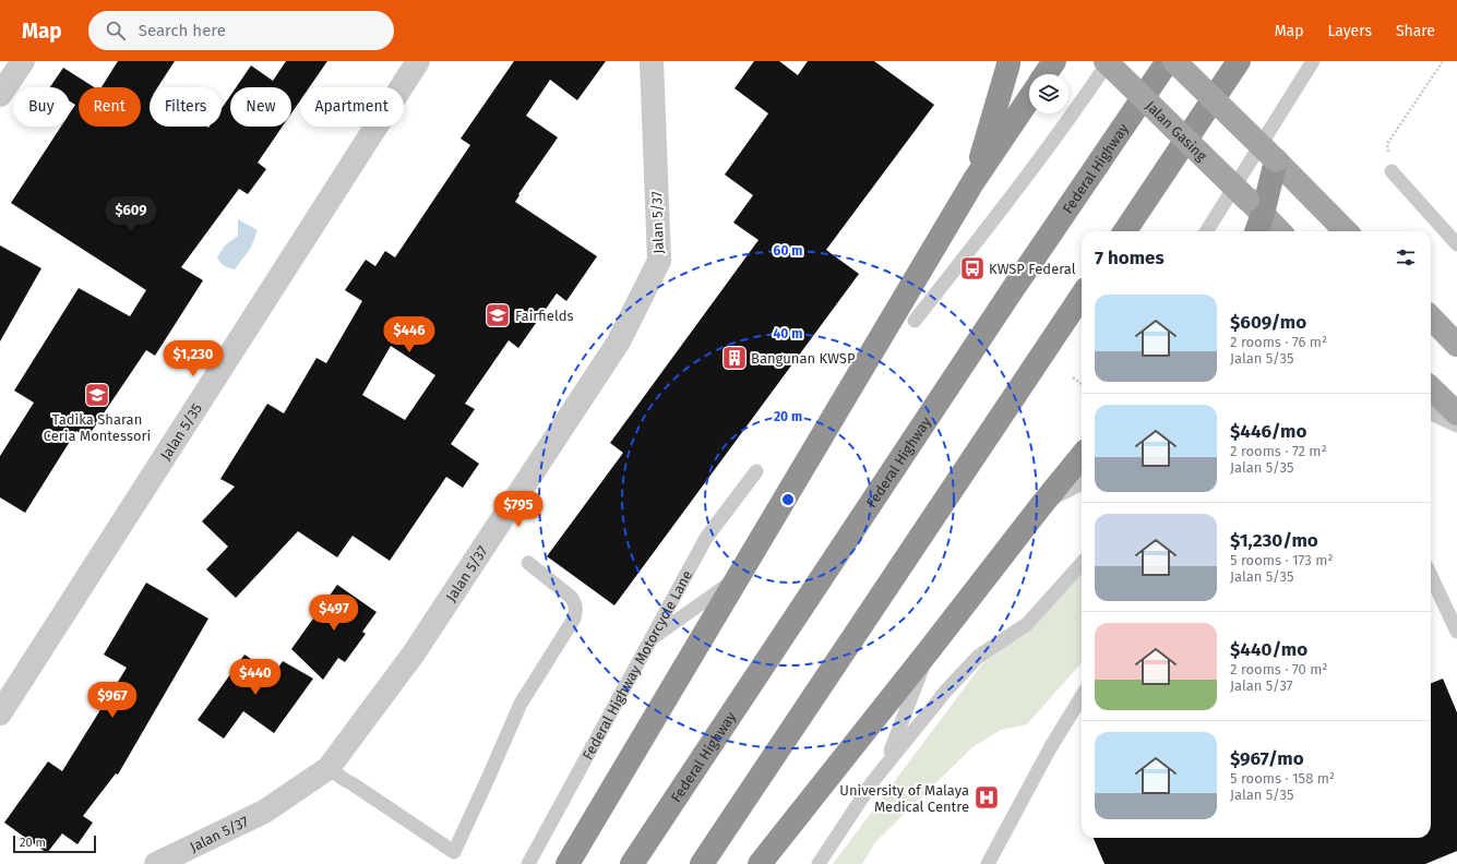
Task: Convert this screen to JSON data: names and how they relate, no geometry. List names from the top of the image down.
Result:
{
  "streets": {
    "highway": ["Federal Highway"],
    "main road": ["Jalan Gasing"],
    "street": ["Jalan 5/37", "Jalan 5/35"],
    "lane": ["Federal Highway Motorcycle Lane"]
  },
  "places": {
    "bus stop": ["KWSP Federal"],
    "school or university": ["Fairfields", "Tadika Sharan Ceria Montessori"],
    "building": ["Bangunan KWSP"],
    "hospital": ["University of Malaya Medical Centre"]
  },
  "scale_bar": "20 m",
  "page": {
    "header": "Map",
    "search": "Search here",
    "nav": ["Map", "Layers", "Share"],
    "chip": [
      "Buy",
      "Rent",
      "Filters",
      "New",
      "Apartment"
    ],
    "price": [
      "$609",
      "$446",
      "$1,230",
      "$795",
      "$497",
      "$440",
      "$967"
    ],
    "heading": "7 homes",
    "list": [
      {
        "name": "$609/mo",
        "note": "2 rooms · 76 m² · Jalan 5/35"
      },
      {
        "name": "$446/mo",
        "note": "2 rooms · 72 m² · Jalan 5/35"
      },
      {
        "name": "$1,230/mo",
        "note": "5 rooms · 173 m² · Jalan 5/35"
      },
      {
        "name": "$440/mo",
        "note": "2 rooms · 70 m² · Jalan 5/37"
      },
      {
        "name": "$967/mo",
        "note": "5 rooms · 158 m² · Jalan 5/35"
      }
    ],
    "scale": "20 m"
  },
  "rings": ["60 m", "40 m", "20 m"]
}
